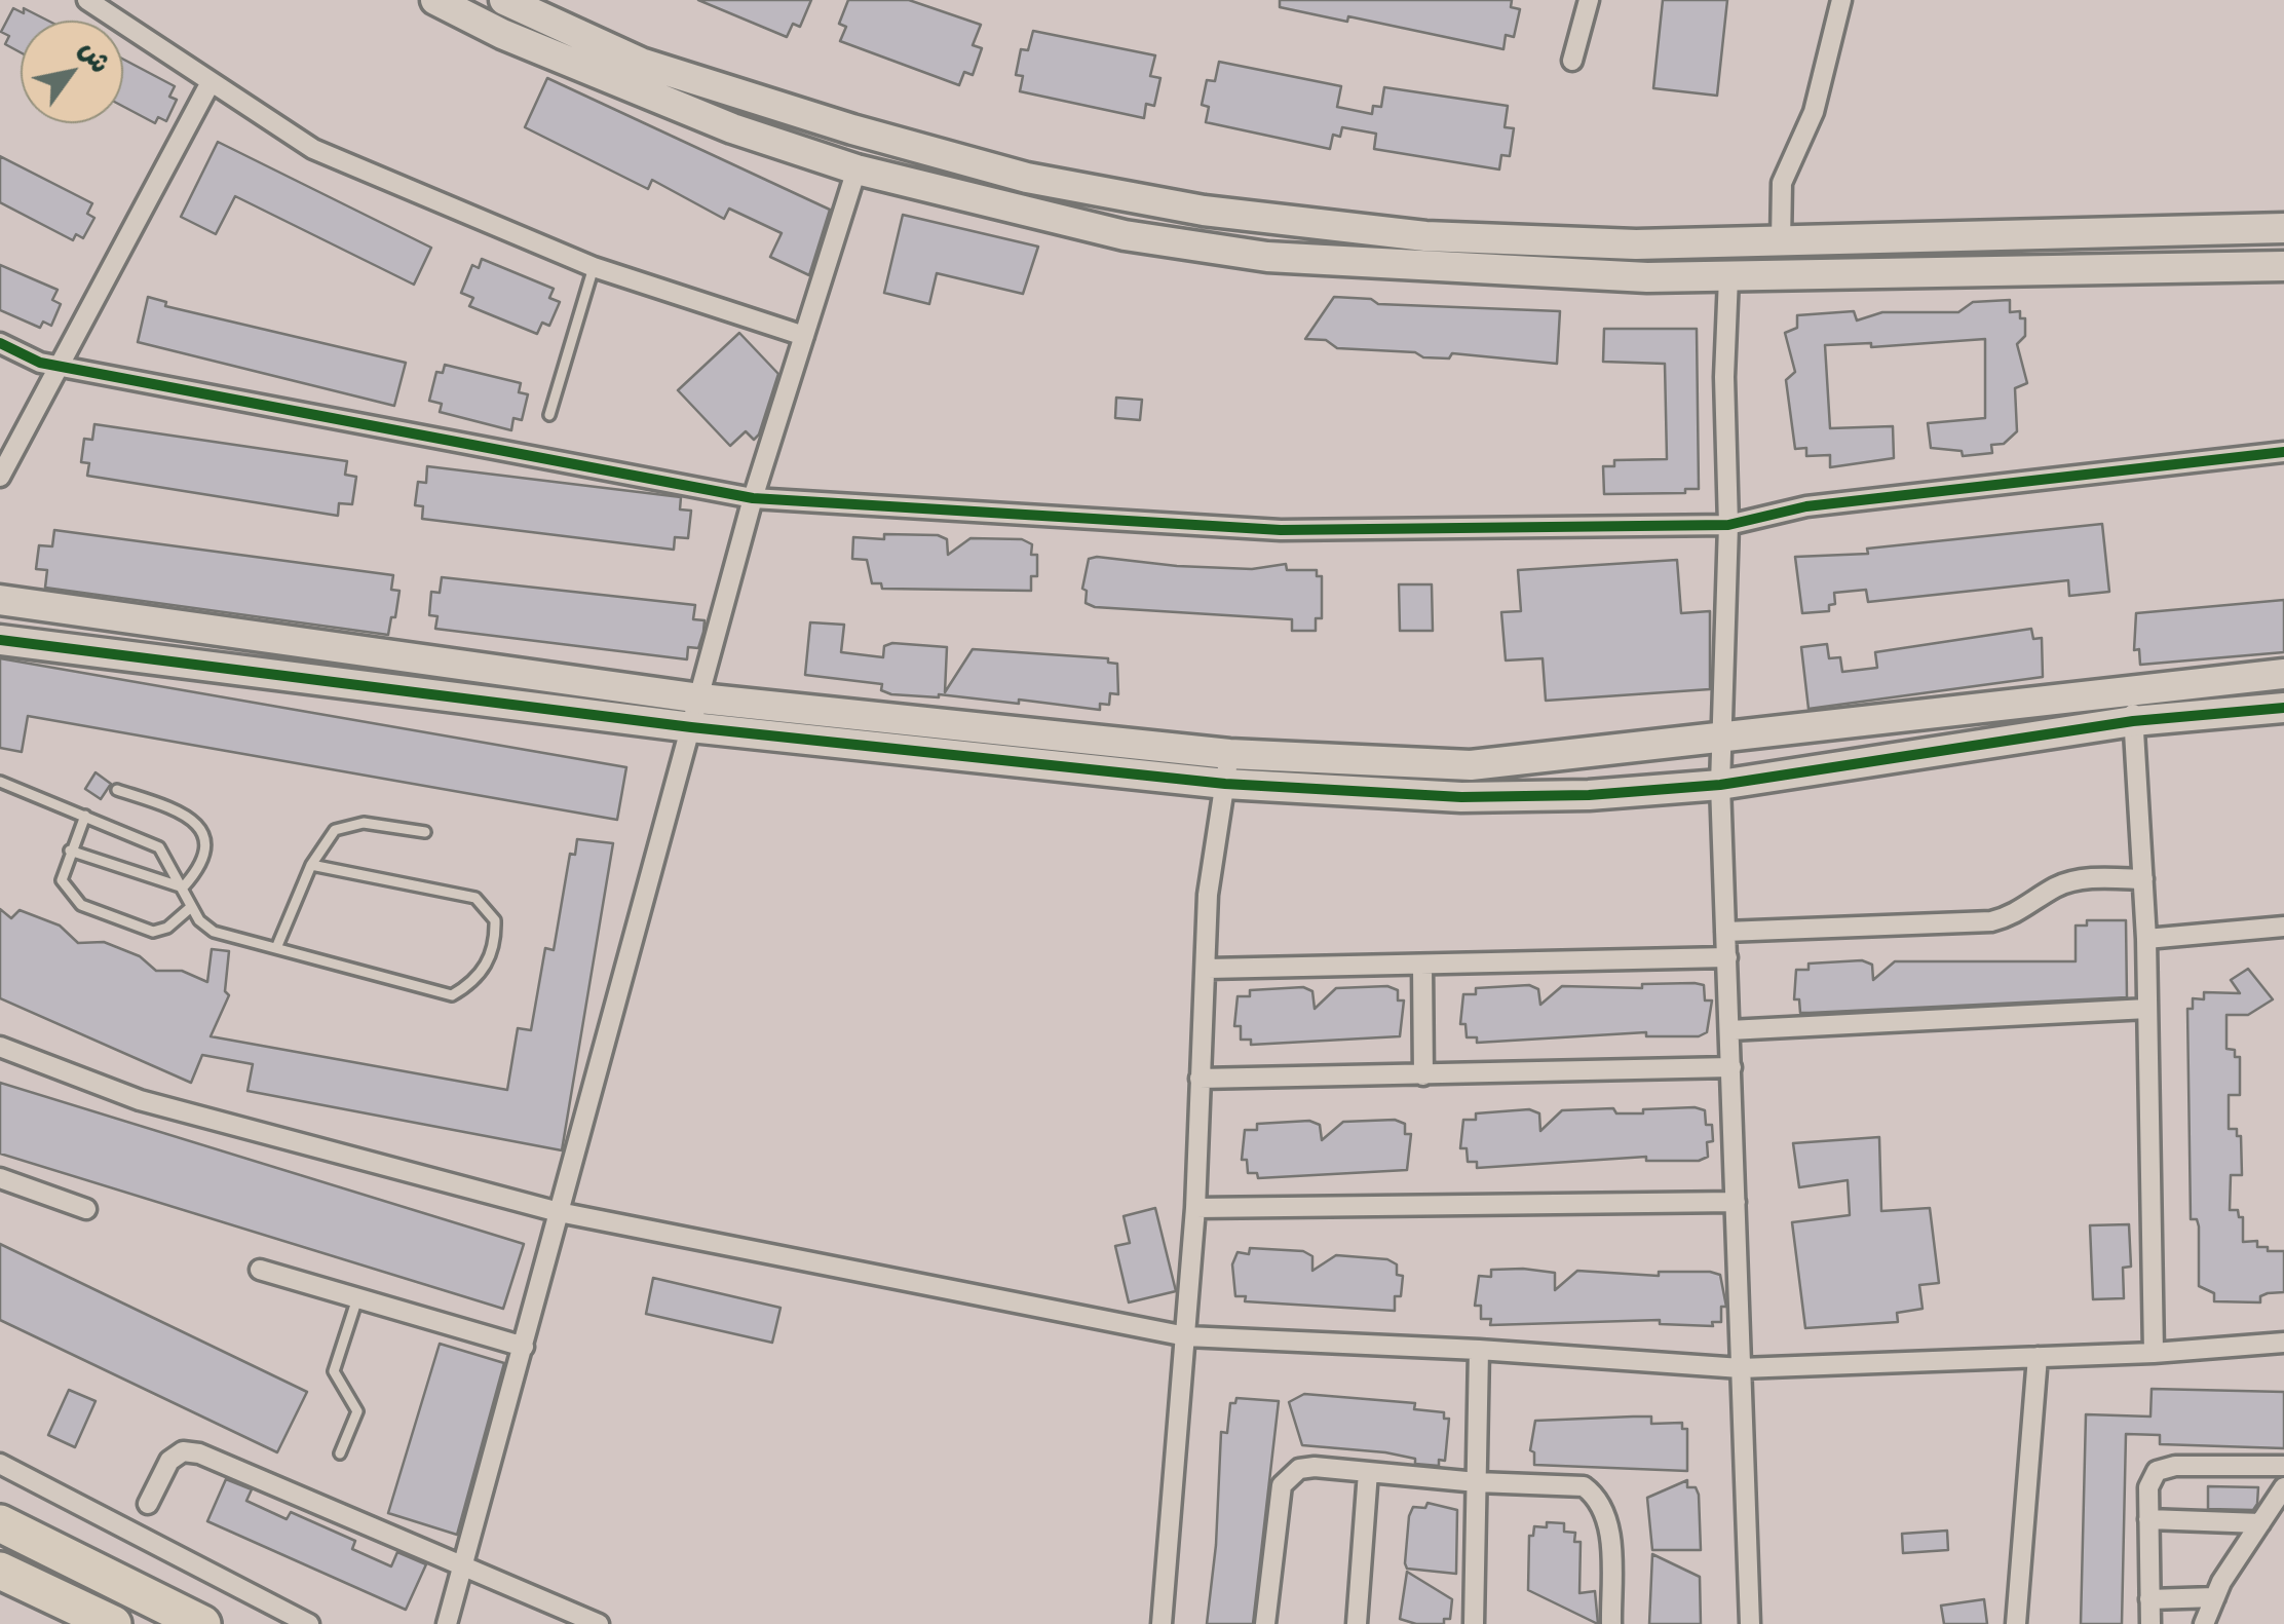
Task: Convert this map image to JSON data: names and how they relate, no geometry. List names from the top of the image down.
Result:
{
  "north": "top right"
}
